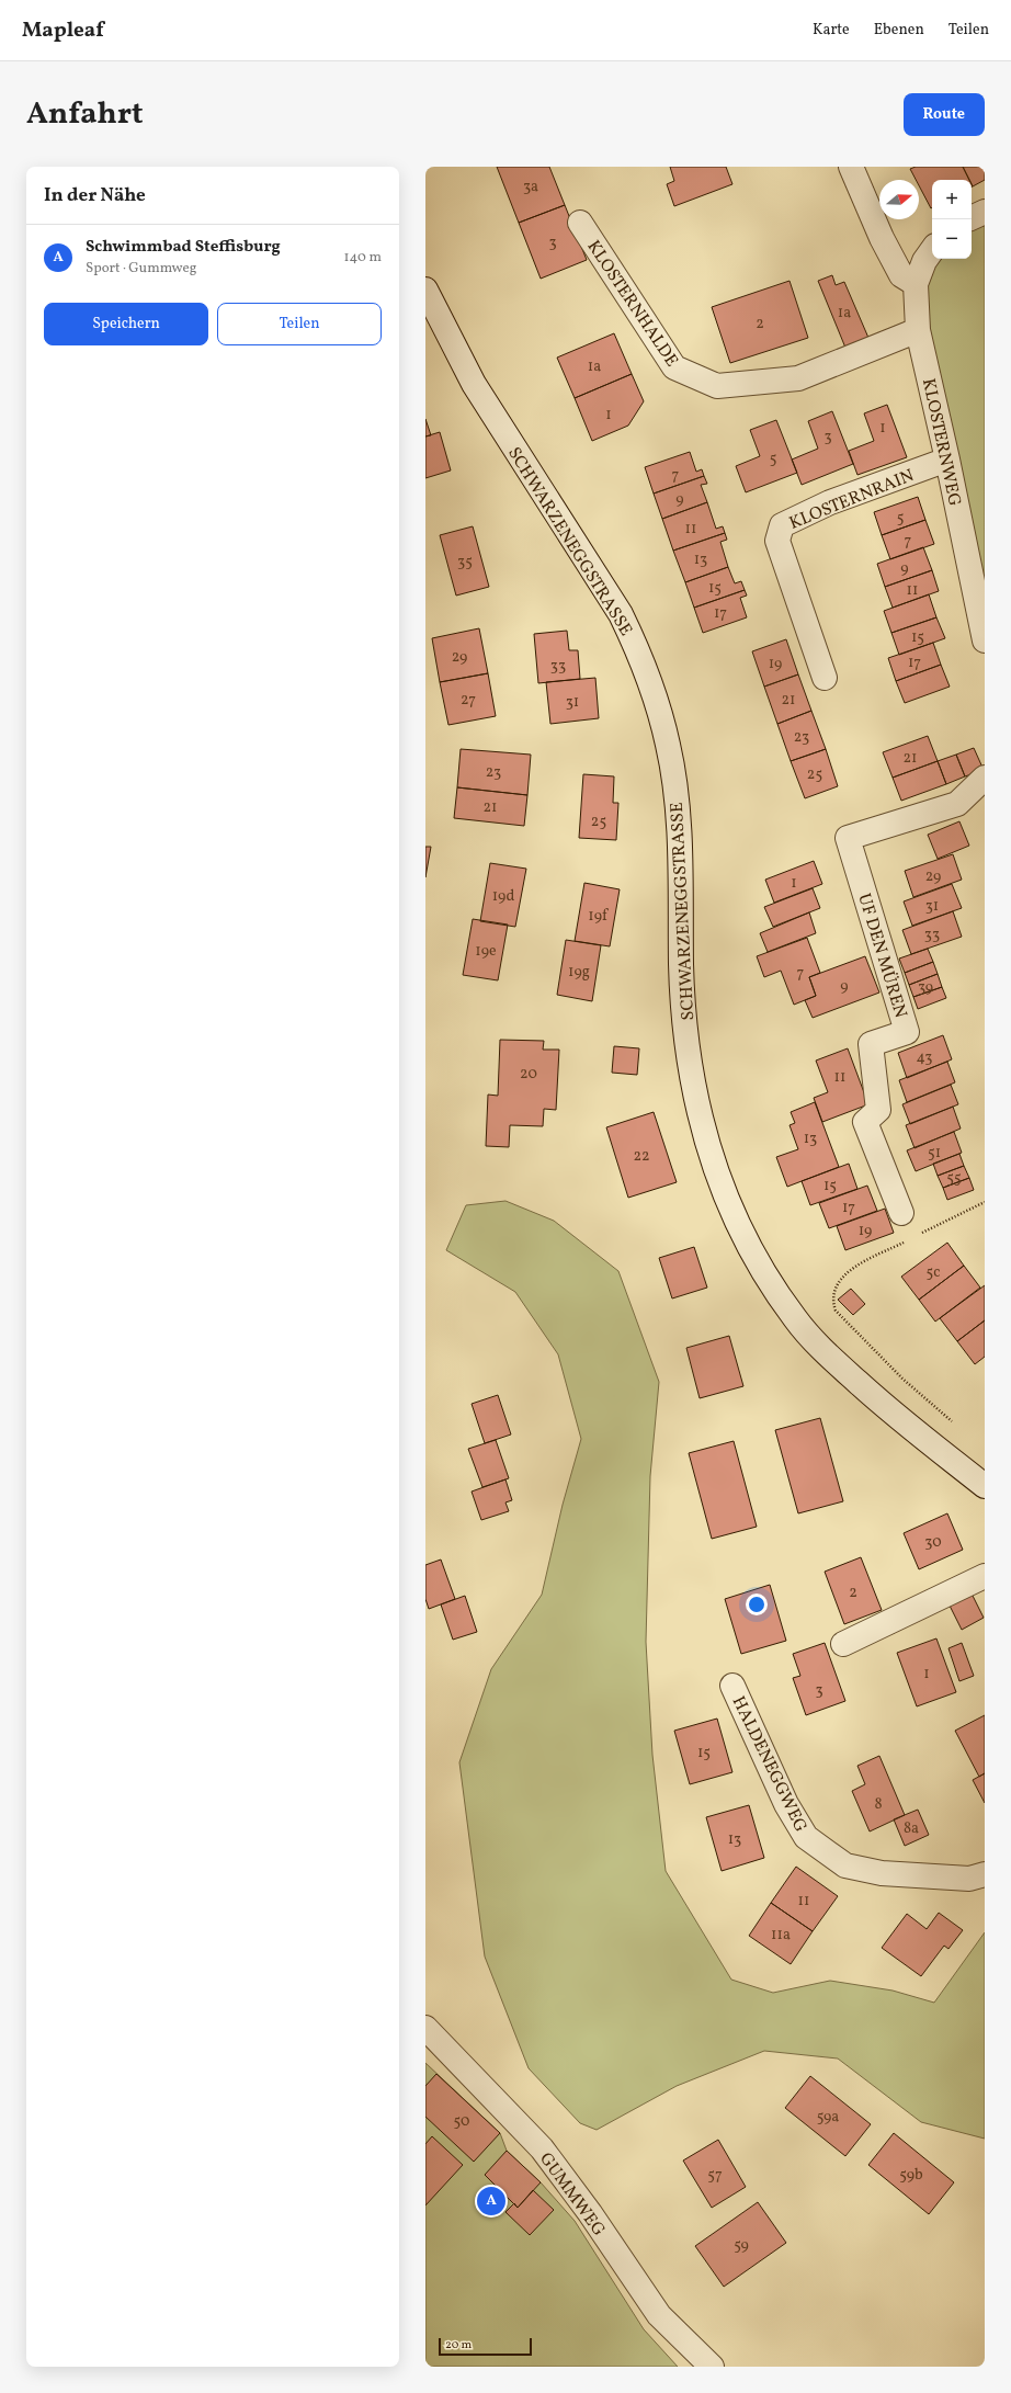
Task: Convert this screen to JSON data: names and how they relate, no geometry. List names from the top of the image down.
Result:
{
  "streets": {
    "street": [
      "KLOSTERNHALDE",
      "KLOSTERNWEG",
      "KLOSTERNRAIN",
      "SCHWARZENEGGSTRASSE",
      "UF DEN MÜREN",
      "HALDENEGGWEG",
      "GUMMWEG"
    ]
  },
  "crossings": [
    ["KLOSTERNHALDE", "KLOSTERNWEG"],
    ["KLOSTERNWEG", "KLOSTERNRAIN"]
  ],
  "house_numbers": [
    "3a",
    "3",
    "1a",
    "2",
    "1a",
    "1",
    "1",
    "3",
    "5",
    "7",
    "9",
    "5",
    "11",
    "7",
    "13",
    "35",
    "9",
    "15",
    "11",
    "17",
    "15",
    "29",
    "17",
    "19",
    "33",
    "27",
    "21",
    "31",
    "23",
    "21",
    "23",
    "25",
    "21",
    "25",
    "29",
    "1",
    "19d",
    "31",
    "19f",
    "33",
    "19e",
    "19g",
    "7",
    "9",
    "39",
    "43",
    "20",
    "11",
    "13",
    "51",
    "22",
    "55",
    "15",
    "17",
    "19",
    "5c",
    "30",
    "2",
    "1",
    "3",
    "15",
    "8",
    "8a",
    "13",
    "11",
    "11a",
    "59a",
    "50",
    "57",
    "59b",
    "59"
  ],
  "scale_bar": "20 m",
  "north": "right",
  "page": {
    "header": "Mapleaf",
    "nav": ["Karte", "Ebenen", "Teilen"],
    "title": "Anfahrt",
    "buttons": [
      "Route",
      ["Speichern", "Teilen"]
    ],
    "heading": "In der Nähe",
    "map_buttons": ["+", "−"],
    "list": [
      {
        "mark": "A",
        "name": "Schwimmbad Steffisburg",
        "note": "Sport · Gummweg",
        "value": "140 m"
      }
    ],
    "pins": "A",
    "scale": "20 m"
  }
}
